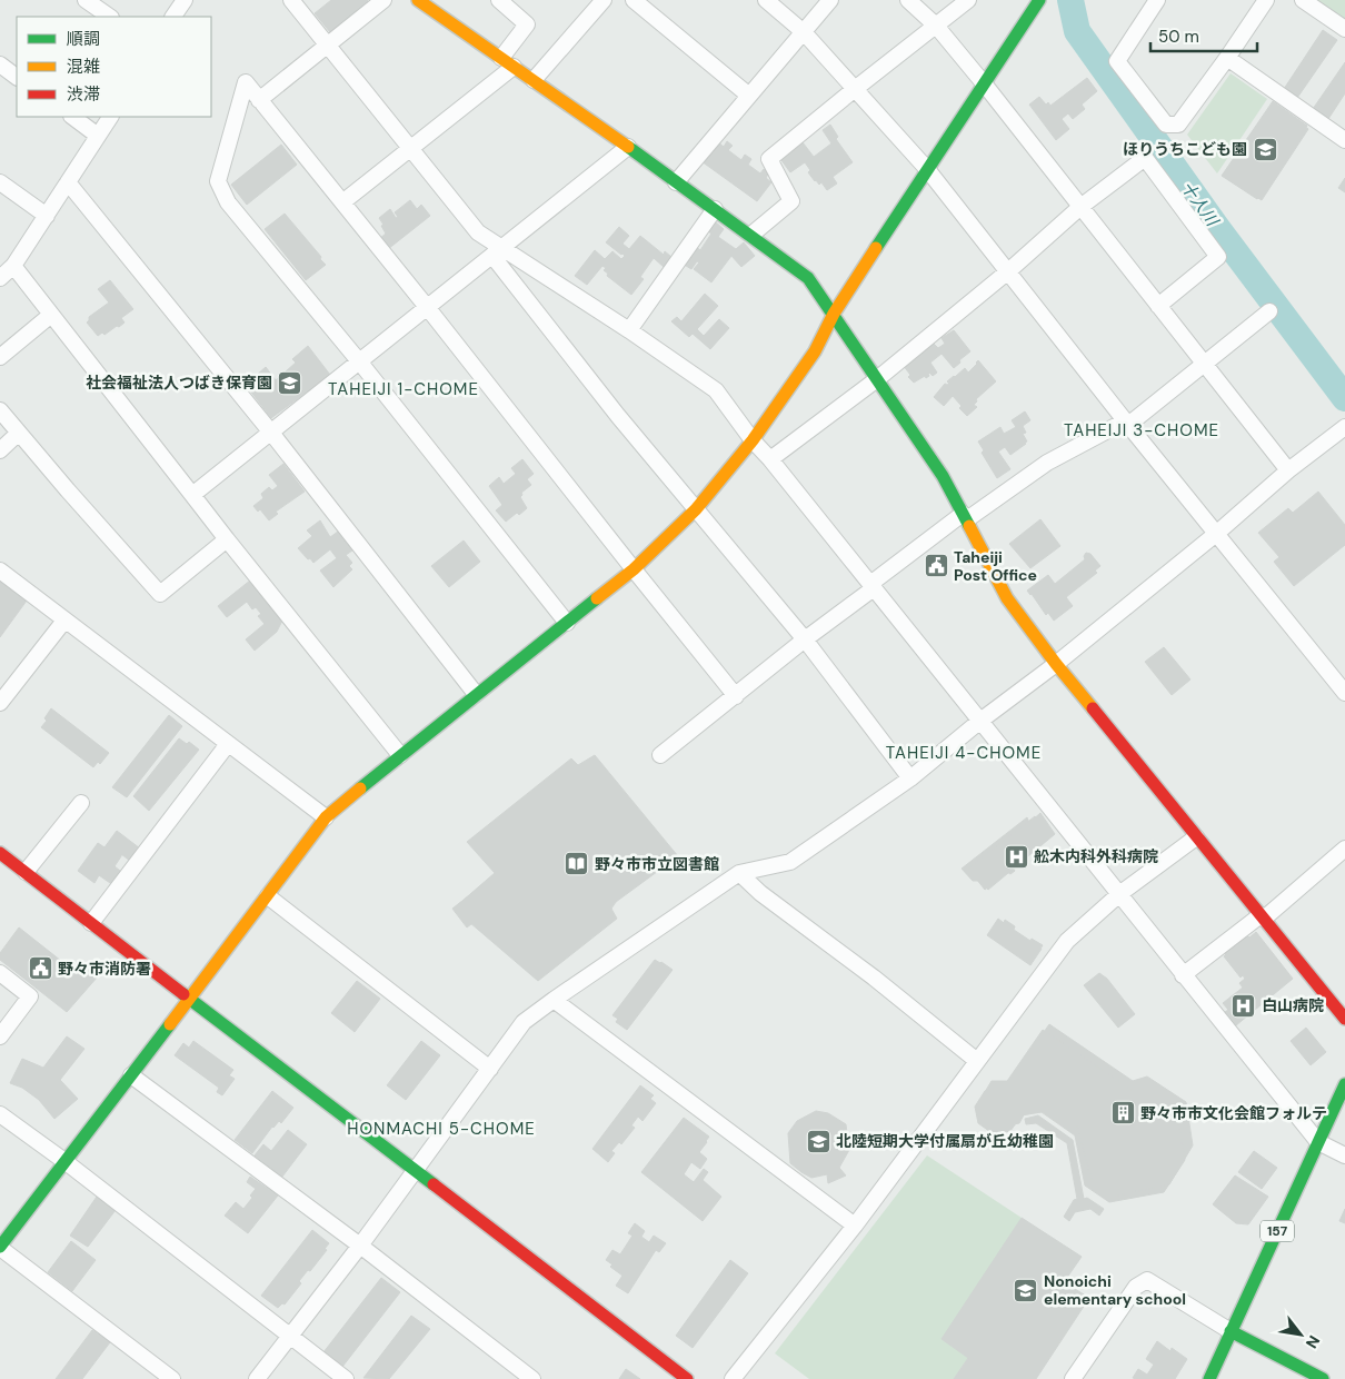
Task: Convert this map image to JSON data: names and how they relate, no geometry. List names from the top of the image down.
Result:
{
  "streets": {
    "main road": ["157"]
  },
  "districts": [
    "TAHEIJI 1-CHOME",
    "TAHEIJI 3-CHOME",
    "TAHEIJI 4-CHOME",
    "HONMACHI 5-CHOME"
  ],
  "water": ["十人川"],
  "places": {
    "school or university": [
      "ほりうちこども園",
      "社会福祉法人つばき保育園",
      "北陸短期大学付属扇が丘幼稚園",
      "Nonoichi elementary school"
    ],
    "public building": ["Taheiji Post Office", "野々市消防署"],
    "hospital": ["舩木内科外科病院", "白山病院"],
    "library": ["野々市市立図書館"],
    "building": ["野々市市文化会館フォルテ"]
  },
  "legend": ["順調", "混雑", "渋滞"],
  "scale_bar": "50 m",
  "north": "bottom right"
}
